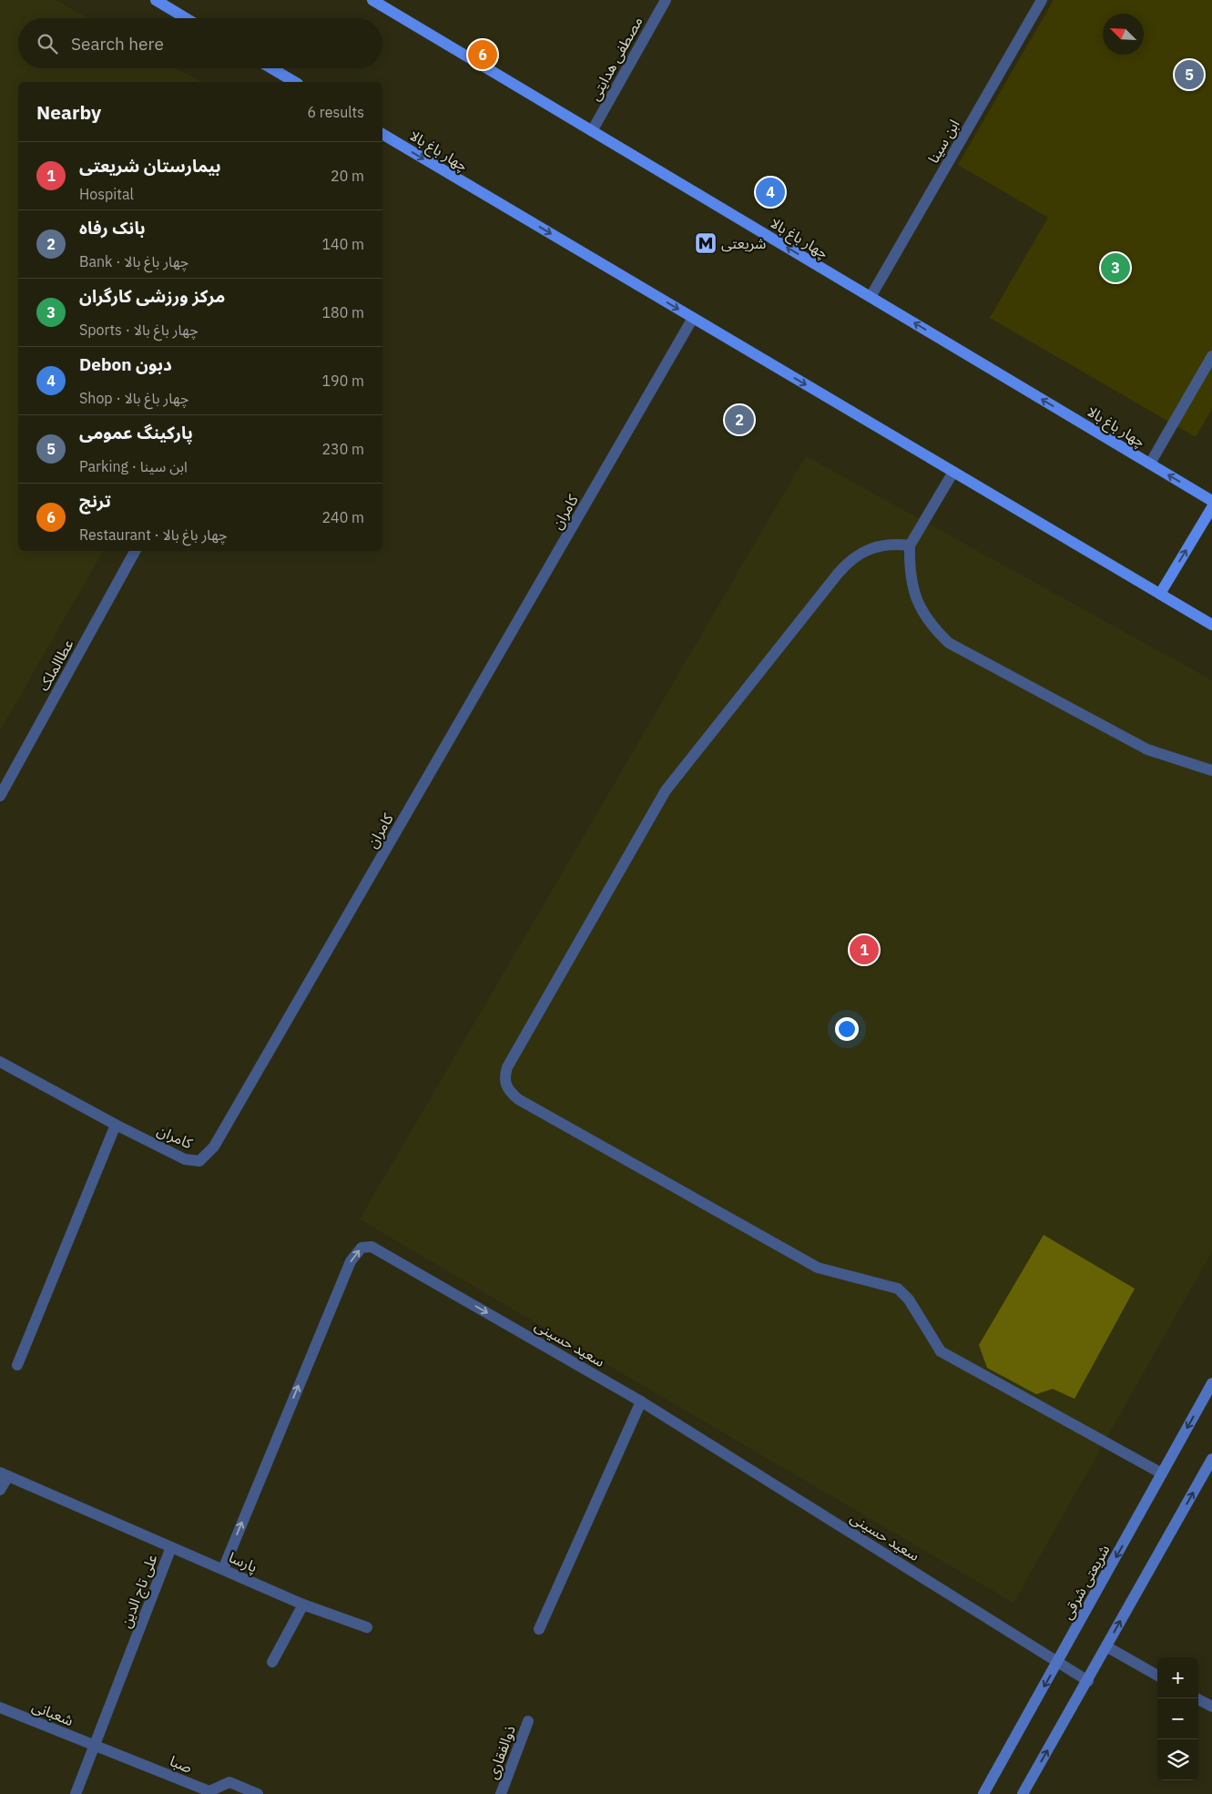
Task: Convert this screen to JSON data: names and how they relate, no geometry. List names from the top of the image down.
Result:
{
  "streets": {
    "main road": ["چهار باغ بالا", "شریعتی شرقی"],
    "street": [
      "مصطفی هدایتی",
      "ابن سینا",
      "کامران",
      "عطاالملک",
      "سعید حسینی",
      "پارسا",
      "علی تاج الدین",
      "شعبانی",
      "ذوالفقاری",
      "صبا"
    ]
  },
  "crossings": [
    ["مصطفی هدایتی", "چهار باغ بالا"],
    ["ابن سینا", "چهار باغ بالا"],
    ["چهار باغ بالا", "کامران"],
    ["سعید حسینی", "پارسا"],
    ["سعید حسینی", "شریعتی شرقی"],
    ["پارسا", "علی تاج الدین"],
    ["علی تاج الدین", "شعبانی"],
    ["علی تاج الدین", "صبا"],
    ["شعبانی", "صبا"]
  ],
  "places": {
    "metro station": ["شریعتی"]
  },
  "north": "top left",
  "page": {
    "search": "Search here",
    "pins": [
      "6",
      "5",
      "4",
      "3",
      "2",
      "1"
    ],
    "heading": ["Nearby", "6 results"],
    "list": [
      {
        "mark": "1",
        "name": "بیمارستان شریعتی",
        "note": "Hospital",
        "value": "20 m"
      },
      {
        "mark": "2",
        "name": "بانک رفاه",
        "note": "Bank · چهار باغ بالا",
        "value": "140 m"
      },
      {
        "mark": "3",
        "name": "مرکز ورزشی کارگران",
        "note": "Sports · چهار باغ بالا",
        "value": "180 m"
      },
      {
        "mark": "4",
        "name": "Debon دبون",
        "note": "Shop · چهار باغ بالا",
        "value": "190 m"
      },
      {
        "mark": "5",
        "name": "پارکینگ عمومی",
        "note": "Parking · ابن سینا",
        "value": "230 m"
      },
      {
        "mark": "6",
        "name": "ترنج",
        "note": "Restaurant · چهار باغ بالا",
        "value": "240 m"
      }
    ],
    "map_buttons": ["+", "−"]
  }
}
